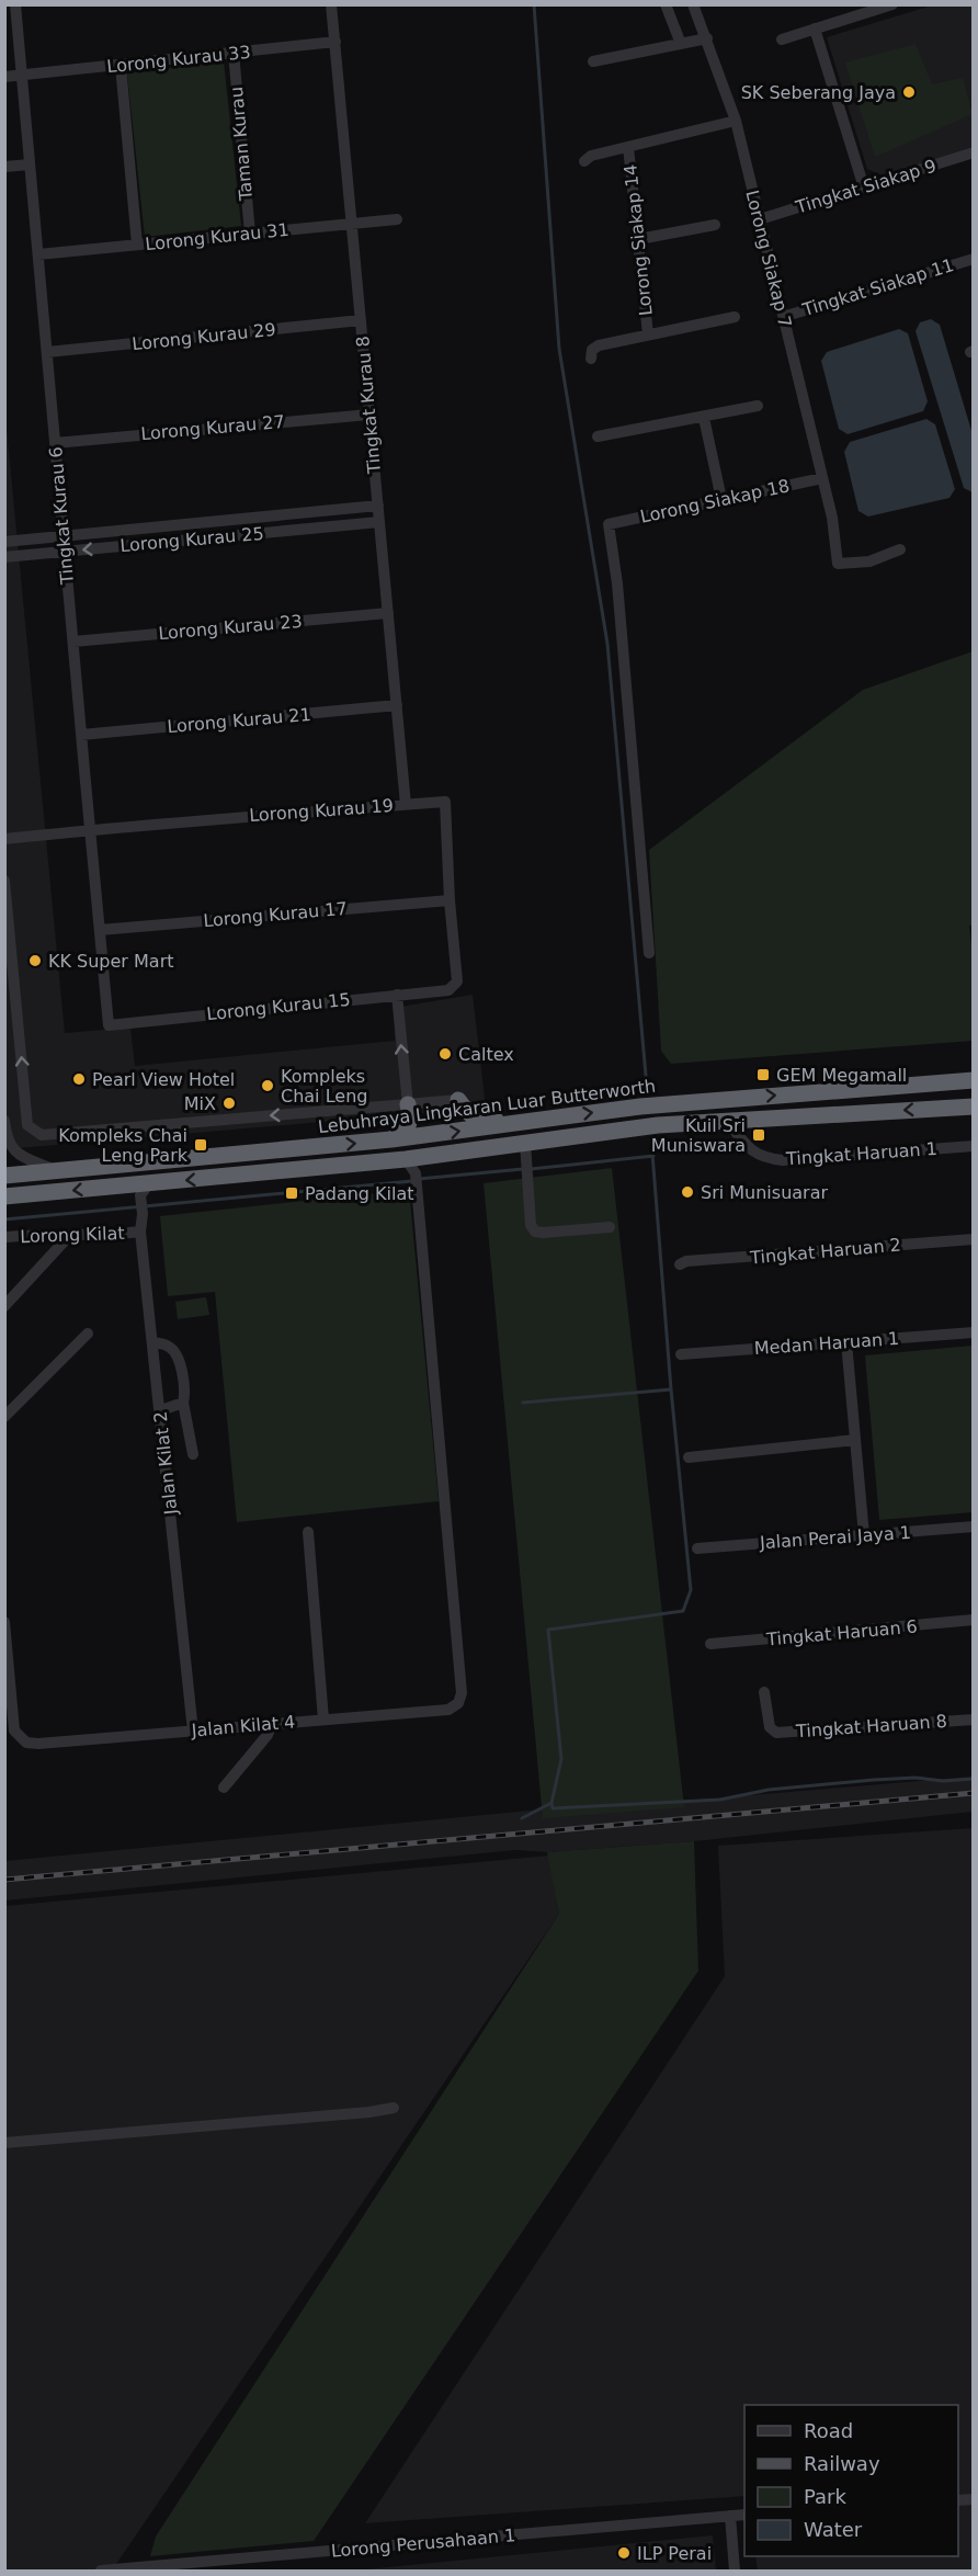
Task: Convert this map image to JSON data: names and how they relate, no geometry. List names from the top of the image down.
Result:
{
  "streets": {
    "highway": ["Lebuhraya Lingkaran Luar Butterworth"],
    "street": [
      "Lorong Kurau 33",
      "Taman Kurau",
      "Tingkat Siakap 9",
      "Lorong Kurau 31",
      "Lorong Siakap 14",
      "Lorong Siakap 7",
      "Tingkat Siakap 11",
      "Lorong Kurau 29",
      "Tingkat Kurau 8",
      "Lorong Kurau 27",
      "Lorong Siakap 18",
      "Tingkat Kurau 6",
      "Lorong Kurau 25",
      "Lorong Kurau 23",
      "Lorong Kurau 21",
      "Lorong Kurau 19",
      "Lorong Kurau 17",
      "Lorong Kurau 15",
      "Tingkat Haruan 1",
      "Lorong Kilat",
      "Tingkat Haruan 2",
      "Medan Haruan 1",
      "Jalan Kilat 2",
      "Jalan Perai Jaya 1",
      "Tingkat Haruan 6",
      "Jalan Kilat 4",
      "Tingkat Haruan 8",
      "Lorong Perusahaan 1"
    ]
  },
  "crossings": [
    ["Lorong Kurau 33", "Taman Kurau"],
    ["Lorong Kurau 33", "Tingkat Kurau 8"],
    ["Lorong Kurau 33", "Tingkat Kurau 6"],
    ["Taman Kurau", "Lorong Kurau 31"],
    ["Tingkat Siakap 9", "Lorong Siakap 7"],
    ["Lorong Kurau 31", "Tingkat Kurau 8"],
    ["Lorong Kurau 31", "Tingkat Kurau 6"],
    ["Lorong Siakap 7", "Tingkat Siakap 11"],
    ["Lorong Siakap 7", "Lorong Siakap 18"],
    ["Lorong Kurau 29", "Tingkat Kurau 8"],
    ["Lorong Kurau 29", "Tingkat Kurau 6"],
    ["Tingkat Kurau 8", "Lorong Kurau 27"],
    ["Tingkat Kurau 8", "Lorong Kurau 25"],
    ["Tingkat Kurau 8", "Lorong Kurau 23"],
    ["Tingkat Kurau 8", "Lorong Kurau 21"],
    ["Tingkat Kurau 8", "Lorong Kurau 19"],
    ["Lorong Kurau 27", "Tingkat Kurau 6"],
    ["Tingkat Kurau 6", "Lorong Kurau 25"],
    ["Tingkat Kurau 6", "Lorong Kurau 23"],
    ["Tingkat Kurau 6", "Lorong Kurau 21"],
    ["Tingkat Kurau 6", "Lorong Kurau 19"],
    ["Tingkat Kurau 6", "Lorong Kurau 17"],
    ["Tingkat Kurau 6", "Lorong Kurau 15"],
    ["Lorong Kurau 19", "Lorong Kurau 17"],
    ["Lorong Kurau 19", "Lorong Kurau 15"],
    ["Lorong Kilat", "Jalan Kilat 2"],
    ["Jalan Kilat 2", "Jalan Kilat 4"]
  ],
  "places": {
    "other": [
      "SK Seberang Jaya",
      "KK Super Mart",
      "Caltex",
      "Pearl View Hotel",
      "Kompleks Chai Leng",
      "MiX",
      "Sri Munisuarar",
      "ILP Perai"
    ],
    "transit": [
      "GEM Megamall",
      "Kuil Sri Muniswara",
      "Kompleks Chai Leng Park",
      "Padang Kilat"
    ]
  },
  "legend": [
    "Road",
    "Railway",
    "Park",
    "Water"
  ]
}
